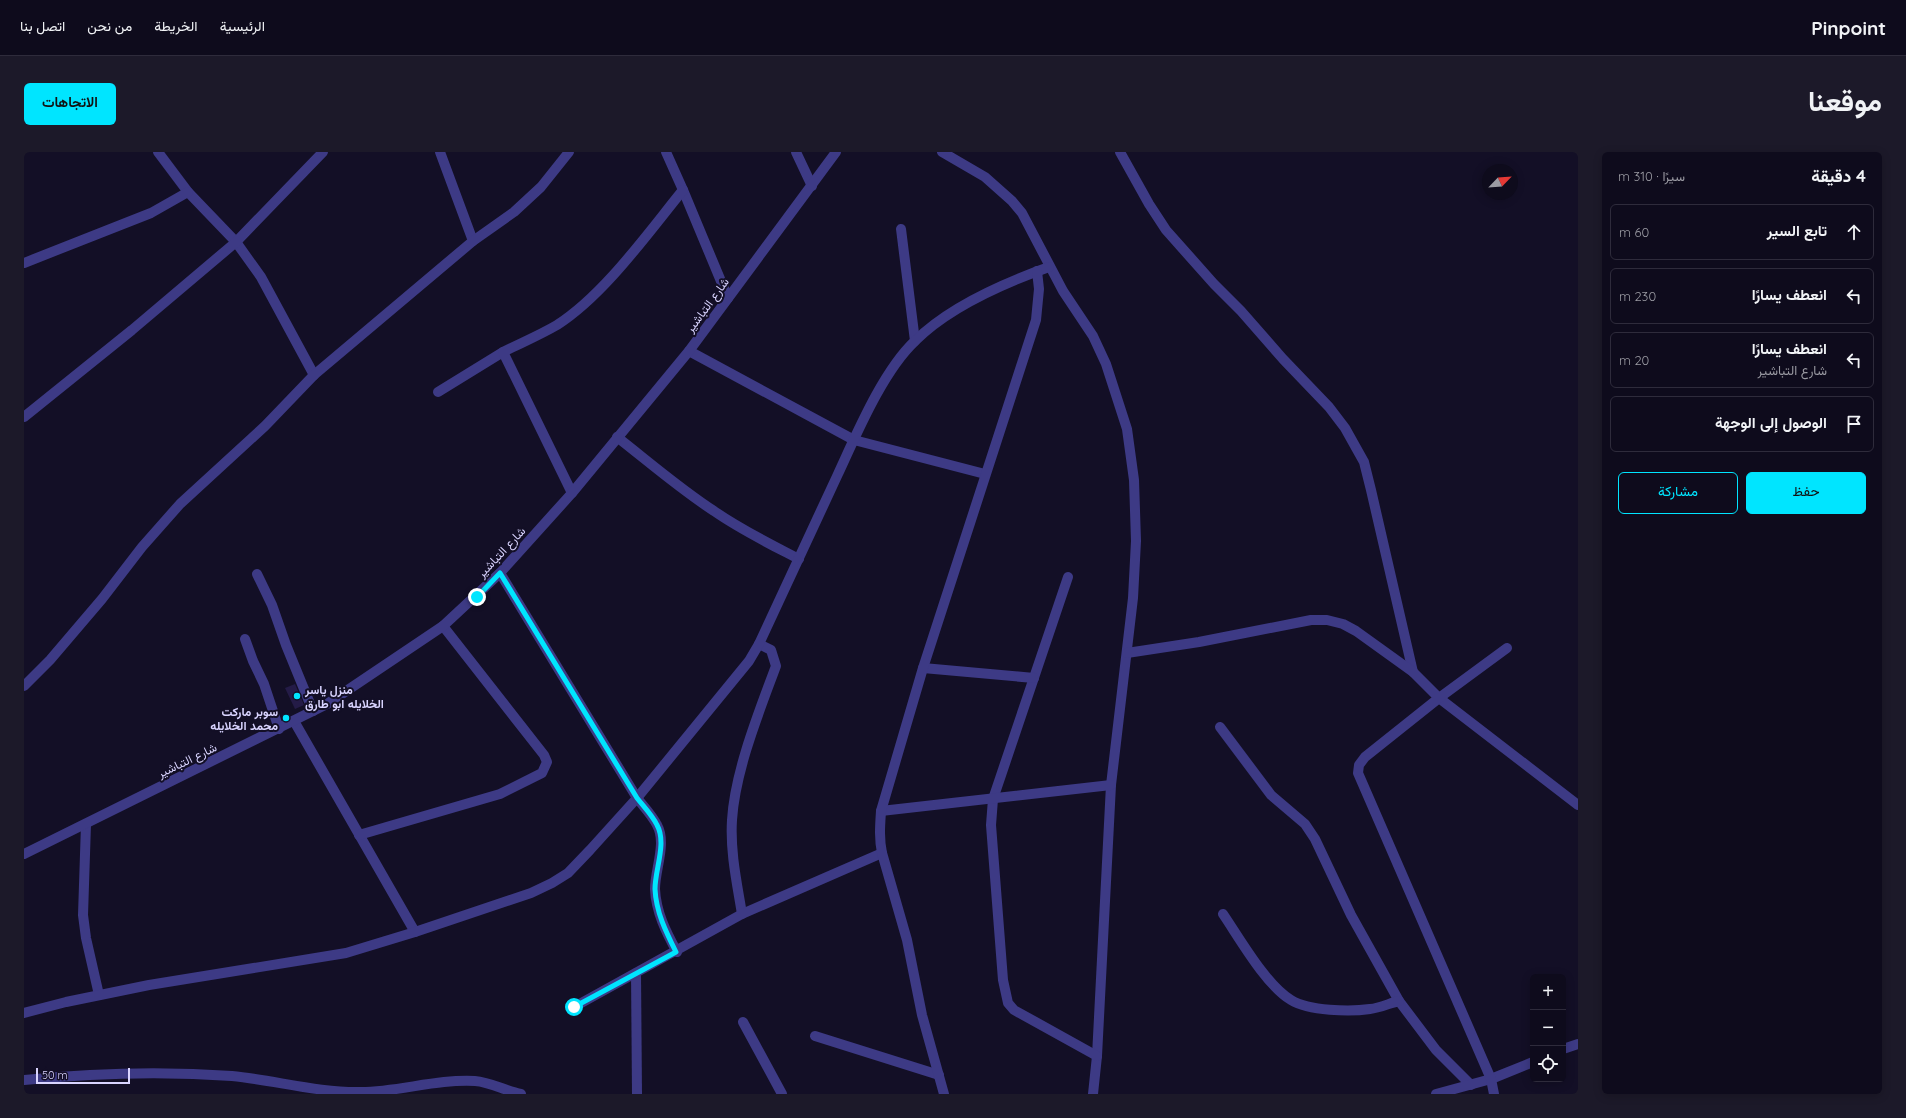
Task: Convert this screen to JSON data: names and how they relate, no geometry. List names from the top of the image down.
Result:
{
  "streets": {
    "street": ["شارع التباشير"]
  },
  "places": ["منزل ياسر الخلايله ابو طارق", "سوبر ماركت محمد الخلايله"],
  "scale_bar": "50 m",
  "north": "top right",
  "page": {
    "header": "Pinpoint",
    "nav": [
      "الرئيسية",
      "الخريطة",
      "من نحن",
      "اتصل بنا"
    ],
    "title": "موقعنا",
    "buttons": [
      "الاتجاهات",
      ["حفظ", "مشاركة"]
    ],
    "heading": ["4 دقيقة", "سيرًا · 310 m"],
    "list": [
      ["تابع السير", "60 m"],
      ["انعطف يسارًا", "230 m"],
      ["انعطف يسارًا", "شارع التباشير", "20 m"],
      "الوصول إلى الوجهة"
    ],
    "map_buttons": ["+", "−"],
    "scale": "50 m"
  }
}
